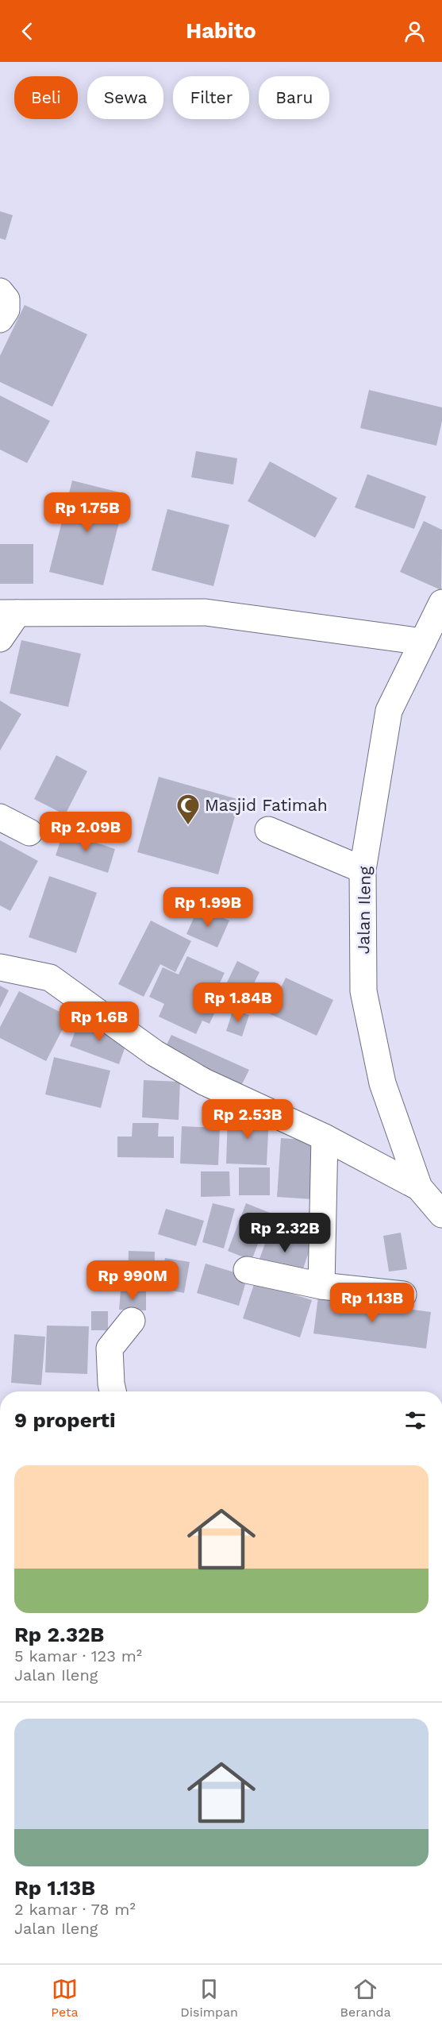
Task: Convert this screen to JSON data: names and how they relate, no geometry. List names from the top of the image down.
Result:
{
  "streets": {
    "street": ["Jalan Ileng"]
  },
  "places": {
    "mosque": ["Masjid Fatimah"]
  },
  "page": {
    "header": "Habito",
    "chip": [
      "Beli",
      "Sewa",
      "Filter",
      "Baru"
    ],
    "price": [
      "Rp 1.75B",
      "Rp 2.09B",
      "Rp 1.99B",
      "Rp 1.84B",
      "Rp 1.6B",
      "Rp 2.53B",
      "Rp 2.32B",
      "Rp 990M",
      "Rp 1.13B"
    ],
    "heading": "9 properti",
    "list": [
      {
        "name": "Rp 2.32B",
        "note": "5 kamar · 123 m² · Jalan Ileng"
      },
      {
        "name": "Rp 1.13B",
        "note": "2 kamar · 78 m² · Jalan Ileng"
      }
    ],
    "tabs": ["Peta", "Disimpan", "Beranda"]
  }
}
